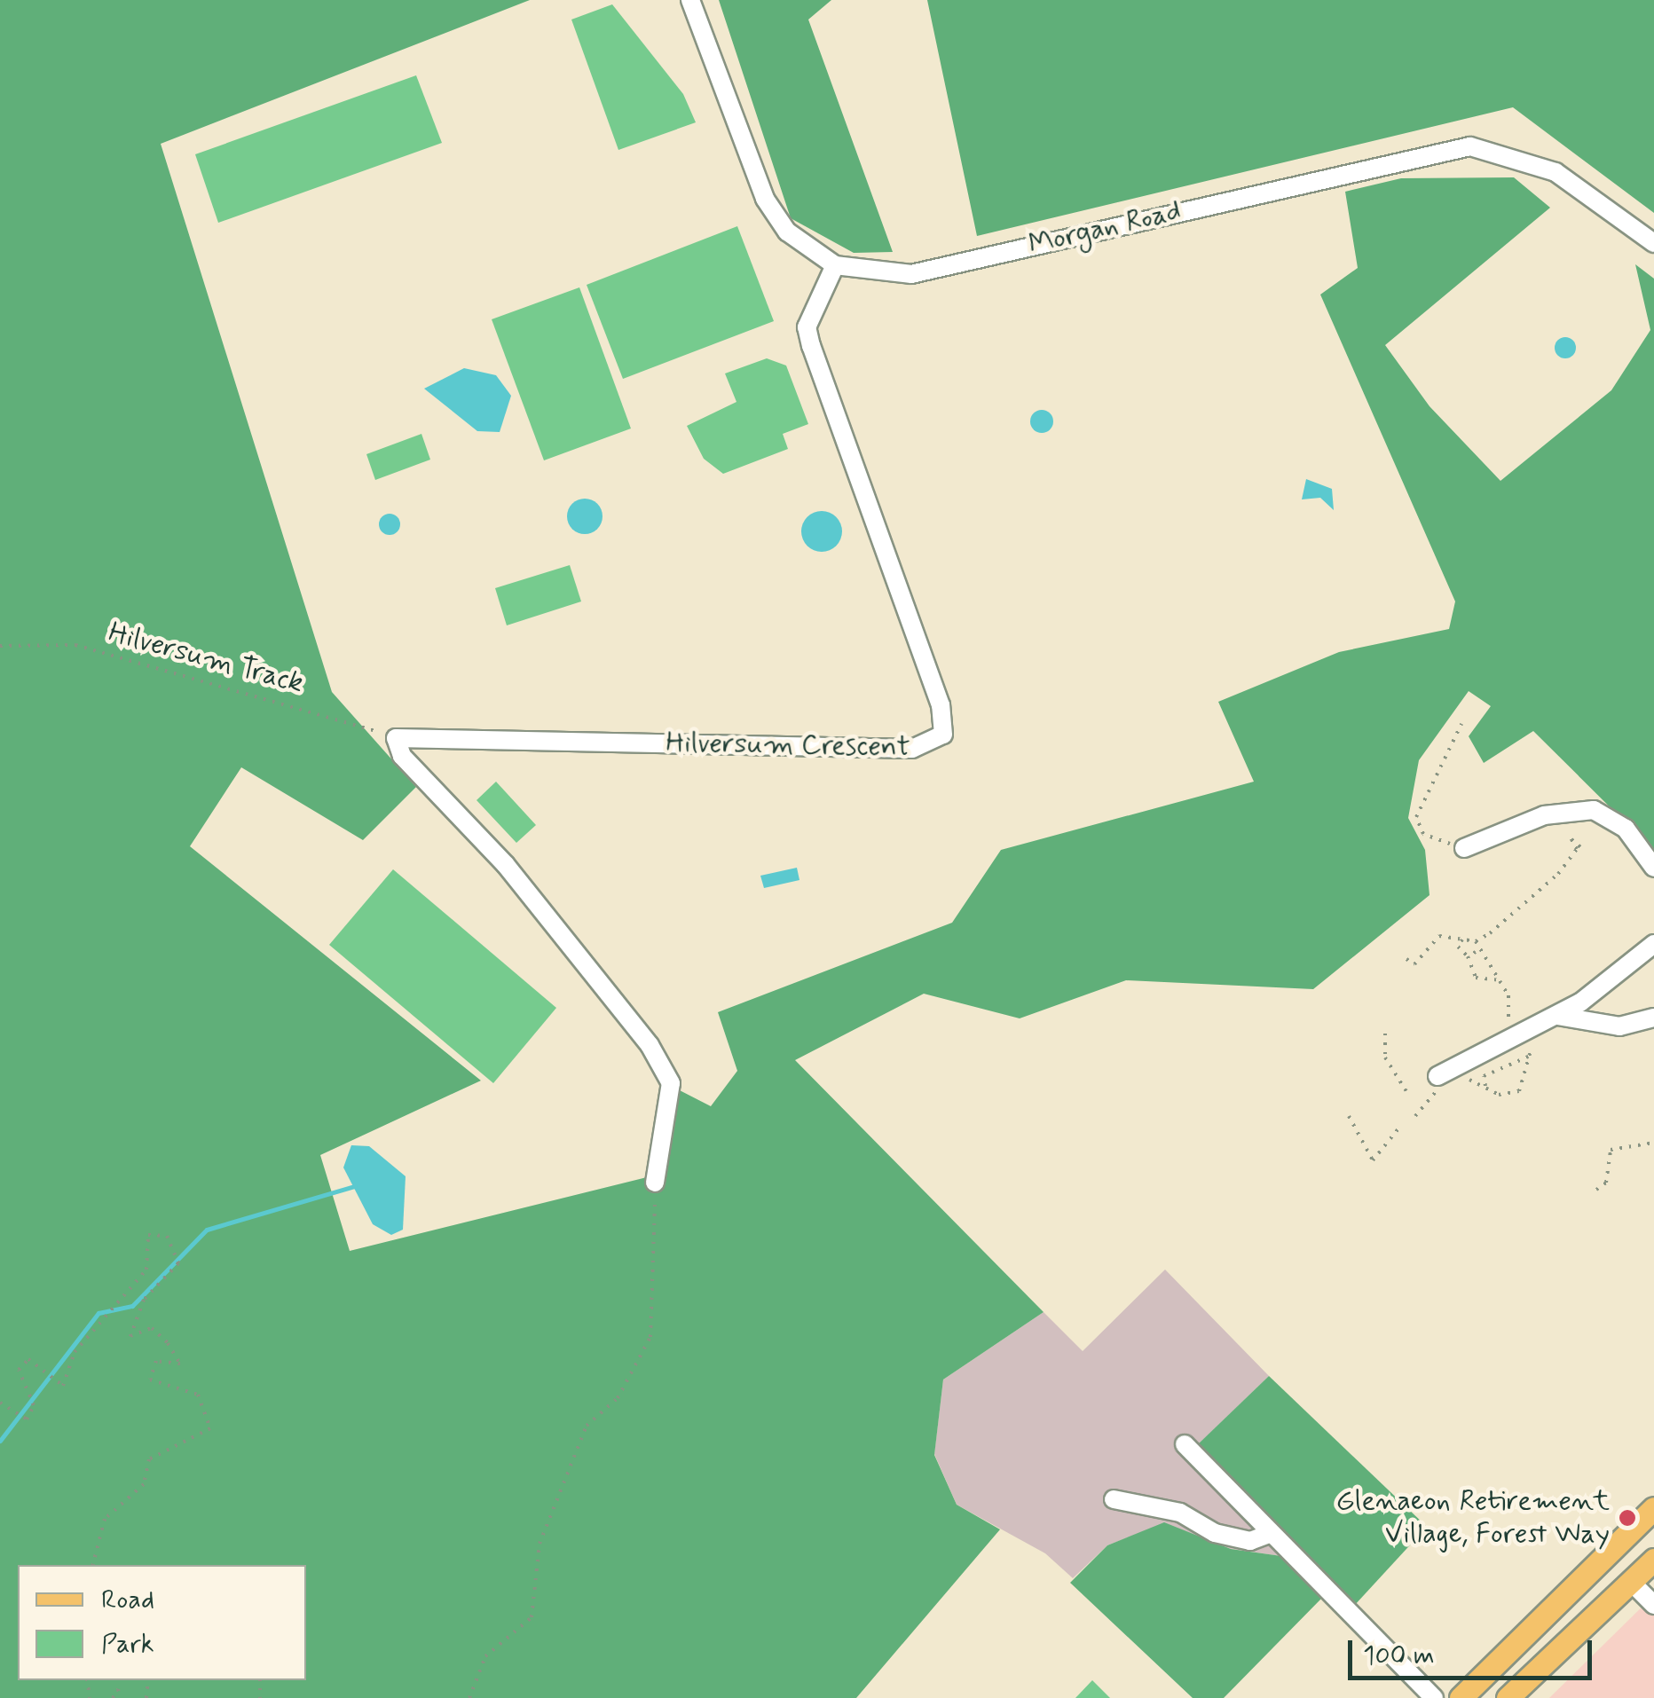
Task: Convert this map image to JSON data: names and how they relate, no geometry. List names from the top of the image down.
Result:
{
  "streets": {
    "street": ["Morgan Road", "Hilversum Crescent"],
    "path": ["Hilversum Track"]
  },
  "crossings": [
    ["Morgan Road", "Hilversum Crescent"],
    ["Hilversum Track", "Hilversum Crescent"]
  ],
  "places": ["Glenaeon Retirement Village, Forest Way"],
  "legend": ["Road", "Park"],
  "scale_bar": "100 m"
}
